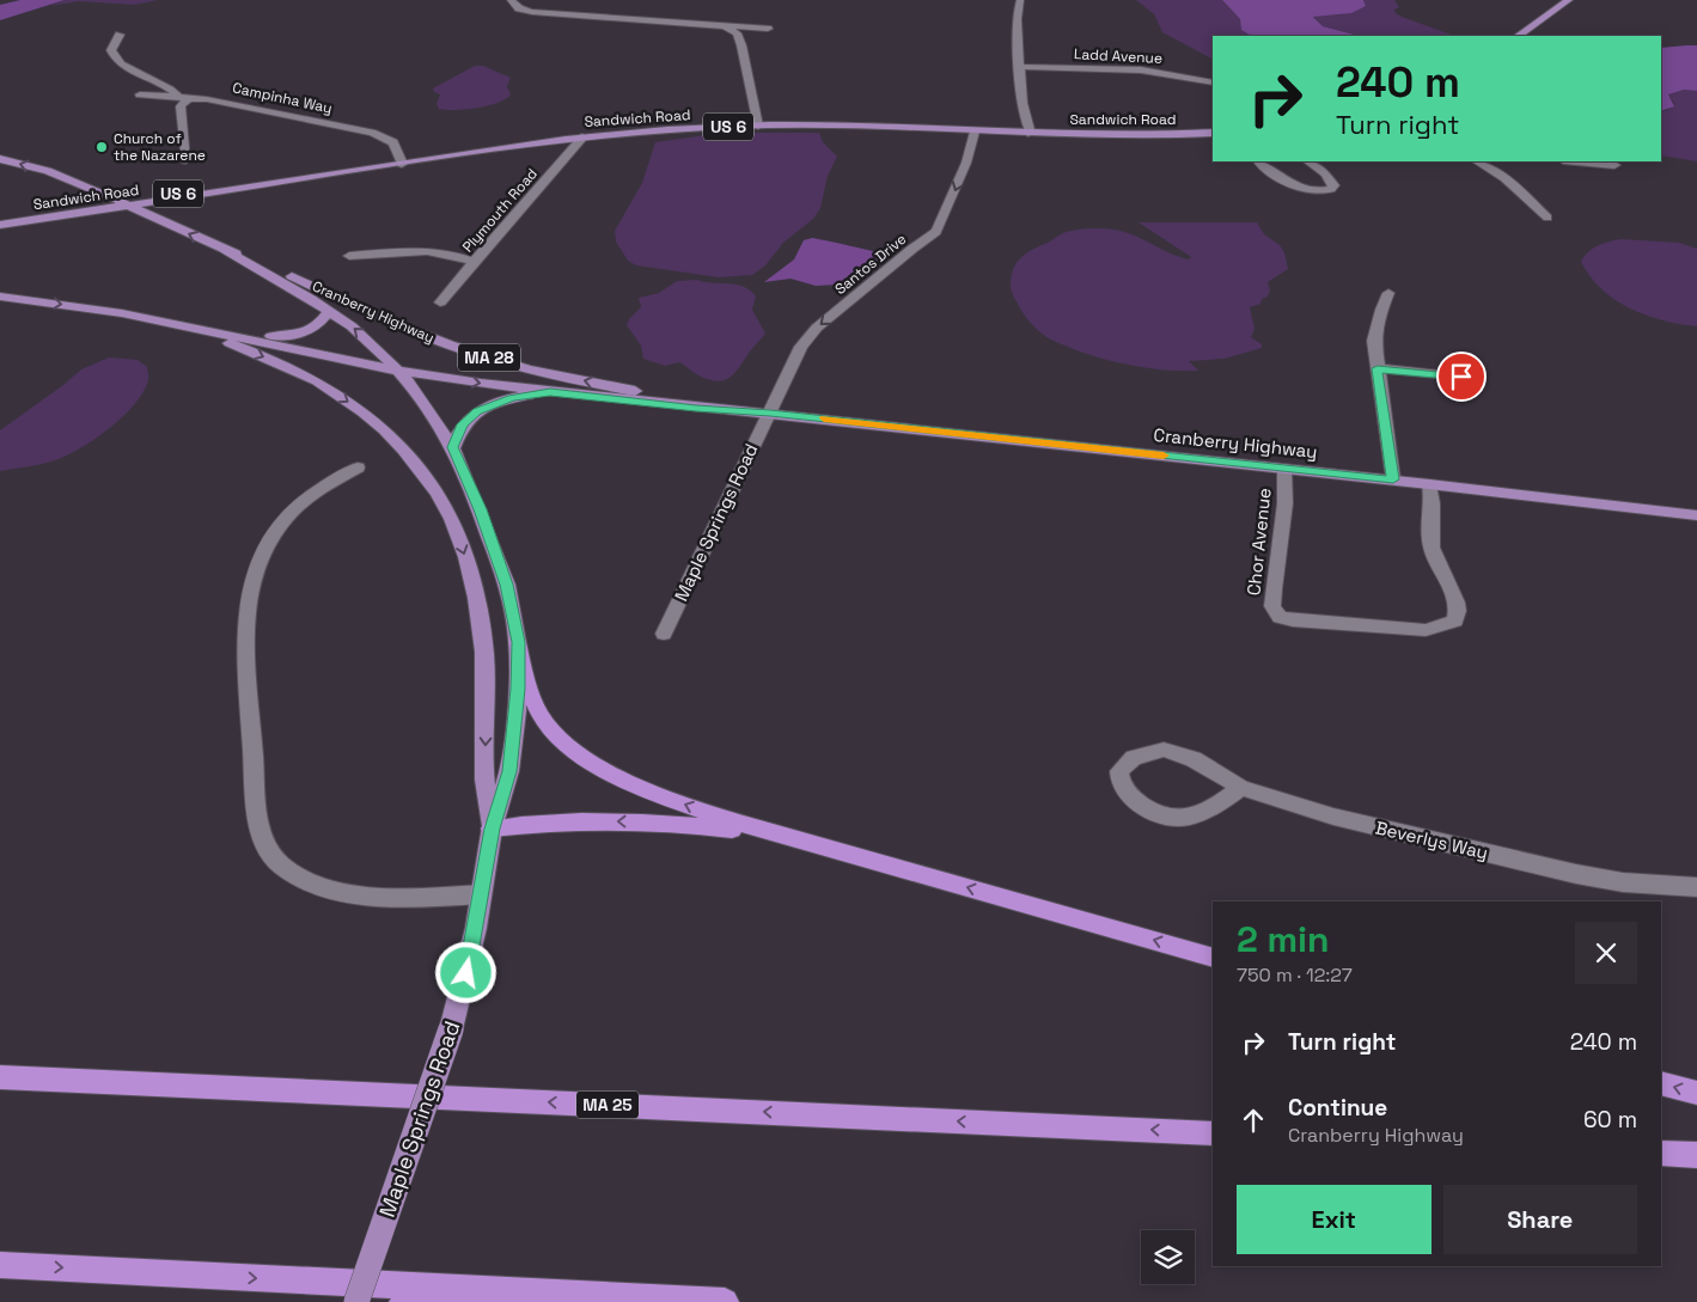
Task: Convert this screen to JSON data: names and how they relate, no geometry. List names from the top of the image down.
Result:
{
  "streets": {
    "highway": ["MA 25"],
    "main road": [
      "Sandwich Road",
      "US 6",
      "Cranberry Highway",
      "MA 28",
      "Maple Springs Road"
    ],
    "street": [
      "Ladd Avenue",
      "Campinha Way",
      "Plymouth Road",
      "Santos Drive",
      "Chor Avenue",
      "Beverlys Way"
    ]
  },
  "crossings": [
    ["Campinha Way", "Sandwich Road"],
    ["Sandwich Road", "Plymouth Road"],
    ["Sandwich Road", "Santos Drive"],
    ["Sandwich Road", "Cranberry Highway"],
    ["Santos Drive", "Cranberry Highway"],
    ["Santos Drive", "Maple Springs Road"],
    ["Cranberry Highway", "Maple Springs Road"],
    ["Cranberry Highway", "Chor Avenue"]
  ],
  "one_way": ["Santos Drive"],
  "places": ["Church of the Nazarene"],
  "page": {
    "turn": ["240 m", "Turn right"],
    "heading": ["2 min", "750 m · 12:27"],
    "list": [
      {
        "name": "Turn right",
        "value": "240 m"
      },
      {
        "name": "Continue",
        "note": "Cranberry Highway",
        "value": "60 m"
      }
    ],
    "buttons": ["Exit", "Share"]
  }
}
